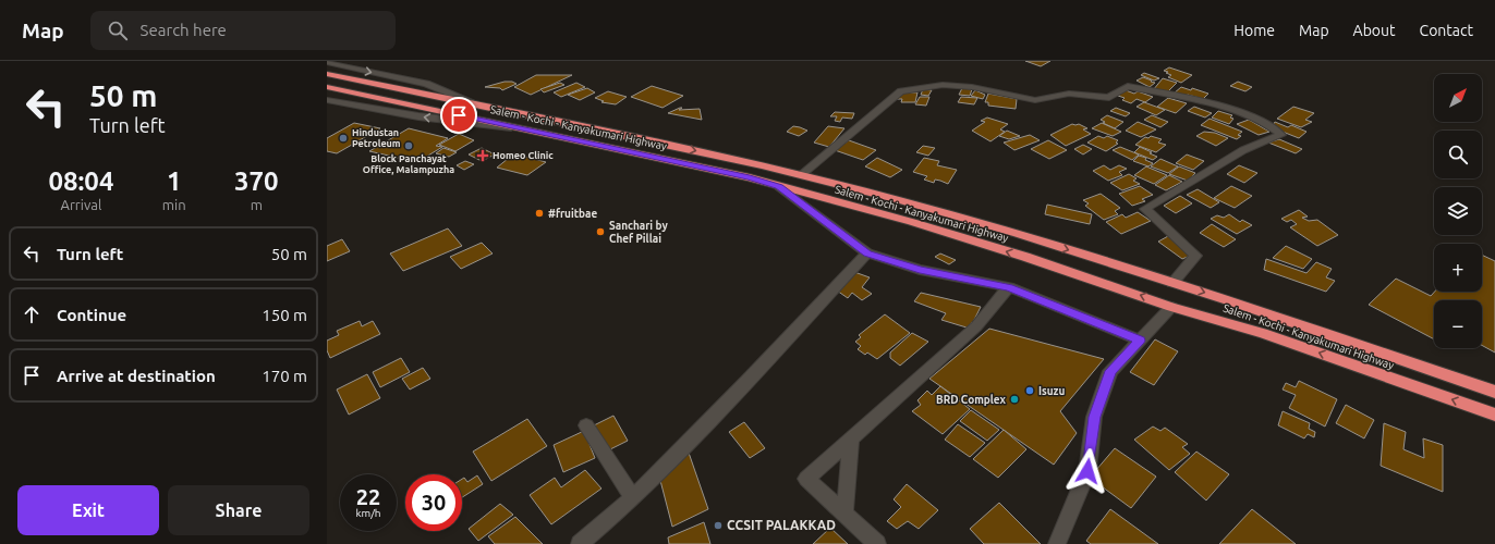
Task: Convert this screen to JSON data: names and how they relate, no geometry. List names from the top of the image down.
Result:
{
  "streets": {
    "highway": ["Salem - Kochi - Kanyakumari Highway"]
  },
  "places": {
    "other": [
      "Hindustan Petroleum",
      "Block Panchayat Office, Malampuzha",
      "#fruitbae",
      "Sanchari by Chef Pillai",
      "Isuzu",
      "BRD Complex",
      "CCSIT PALAKKAD"
    ],
    "health": ["Homeo Clinic"]
  },
  "north": "top right",
  "page": {
    "header": "Map",
    "search": "Search here",
    "nav": [
      "Home",
      "Map",
      "About",
      "Contact"
    ],
    "turn": ["50 m", "Turn left"],
    "map_buttons": ["+", "−"],
    "eta": [
      "08:04",
      "Arrival",
      "1",
      "min",
      "370",
      "m"
    ],
    "list": [
      {
        "name": "Turn left",
        "value": "50 m"
      },
      {
        "name": "Continue",
        "value": "150 m"
      },
      {
        "name": "Arrive at destination",
        "value": "170 m"
      }
    ],
    "speed": "22 km/h",
    "limit": "30",
    "buttons": ["Exit", "Share"]
  }
}
